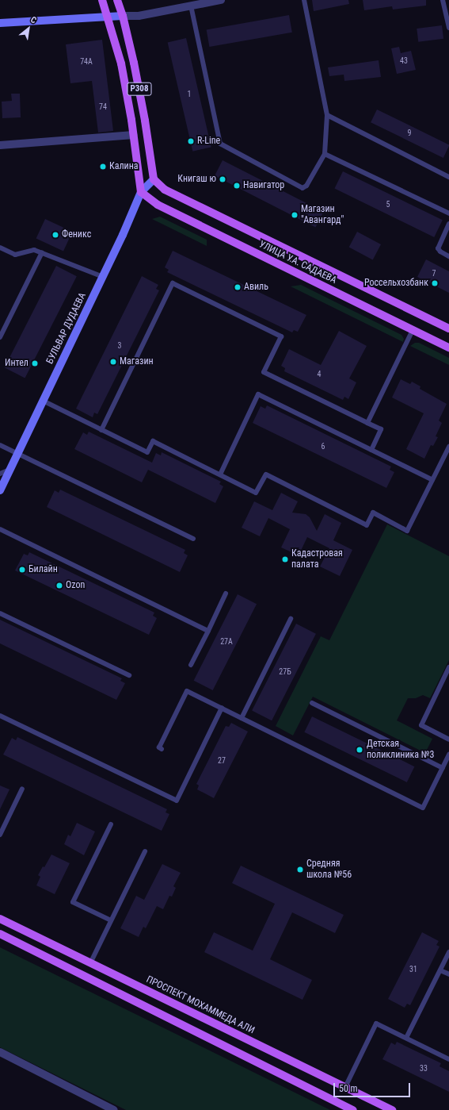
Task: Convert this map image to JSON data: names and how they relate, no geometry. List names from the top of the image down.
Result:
{
  "streets": {
    "main road": [
      "P308",
      "УЛИЦА У.А. САДАЕВА",
      "БУЛЬВАР ДУДАЕВА",
      "ПРОСПЕКТ МОХАММЕДА АЛИ"
    ]
  },
  "crossings": [
    ["P308", "УЛИЦА У.А. САДАЕВА"],
    ["P308", "БУЛЬВАР ДУДАЕВА"],
    ["УЛИЦА У.А. САДАЕВА", "БУЛЬВАР ДУДАЕВА"]
  ],
  "places": [
    "R-Line",
    "Калина",
    "Книгаш ю",
    "Навигатор",
    "Магазин \"Авангард\"",
    "Феникс",
    "Россельхозбанк",
    "Авиль",
    "Магазин",
    "Интел",
    "Кадастровая палата",
    "Билайн",
    "Ozon",
    "Детская поликлиника №3",
    "Средняя школа №56"
  ],
  "house_numbers": [
    "43",
    "74А",
    "1",
    "74",
    "9",
    "5",
    "7",
    "3",
    "4",
    "6",
    "27А",
    "27Б",
    "27",
    "31",
    "33"
  ],
  "scale_bar": "50 m",
  "north": "top right"
}
